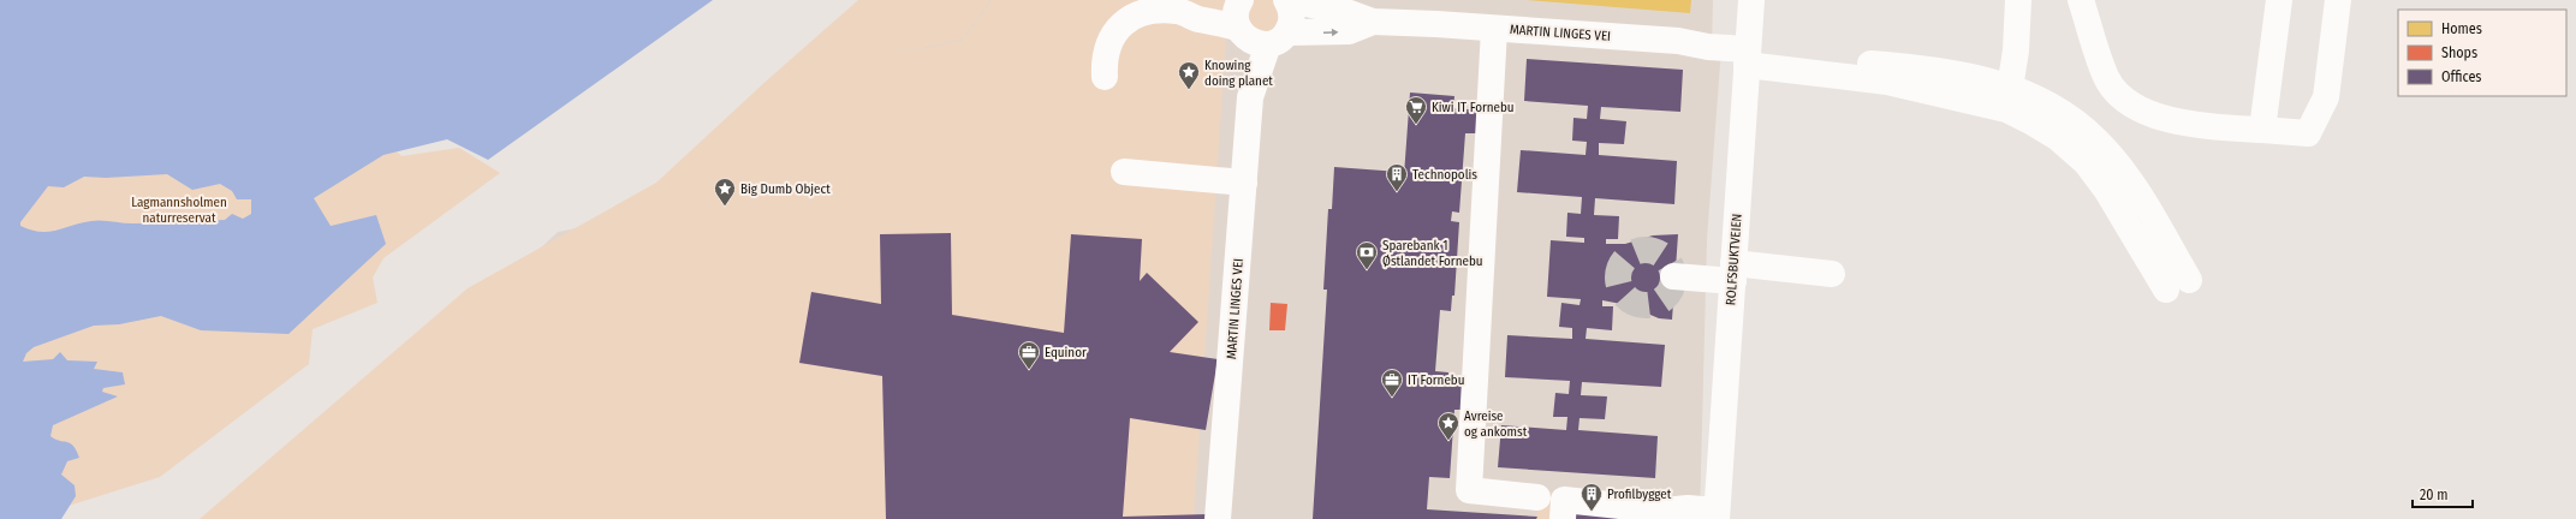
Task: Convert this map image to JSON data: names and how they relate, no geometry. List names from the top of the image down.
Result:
{
  "streets": {
    "street": ["MARTIN LINGES VEI", "ROLFSBUKTVEIEN"]
  },
  "crossings": [
    ["MARTIN LINGES VEI", "ROLFSBUKTVEIEN"]
  ],
  "parks": ["Lagmannsholmen naturreservat"],
  "places": {
    "place": ["Knowing doing planet", "Big Dumb Object", "Avreise og ankomst"],
    "supermarket": ["Kiwi IT Fornebu"],
    "building": ["Technopolis", "Profilbygget"],
    "bank": ["Sparebank 1 Østlandet Fornebu"],
    "office": ["Equinor", "IT Fornebu"]
  },
  "legend": ["Homes", "Shops", "Offices"],
  "scale_bar": "20 m"
}
